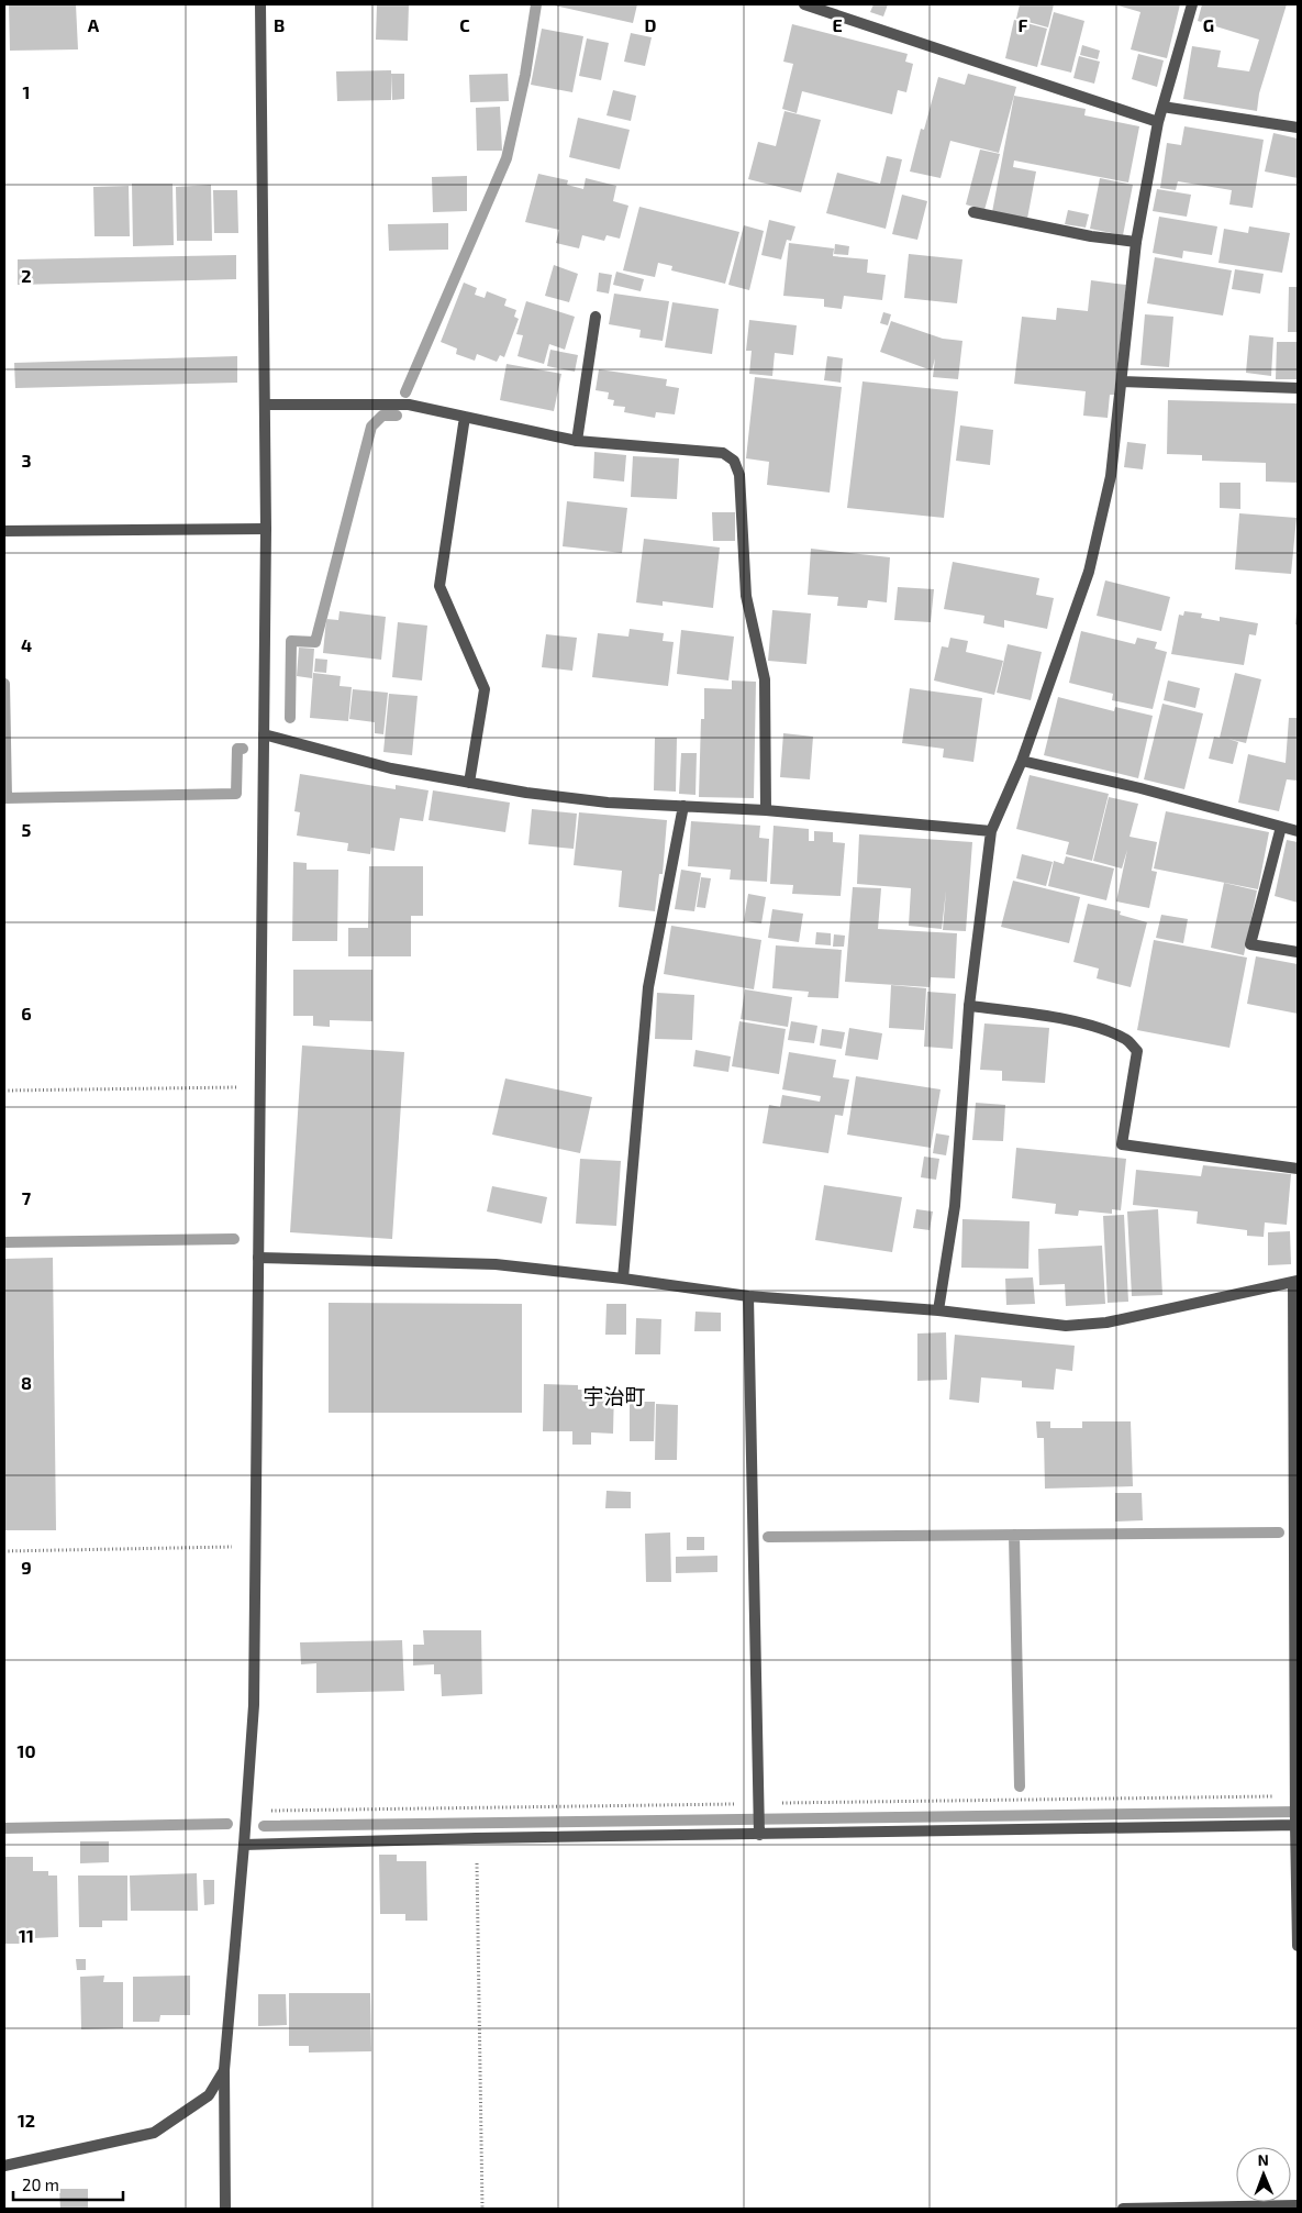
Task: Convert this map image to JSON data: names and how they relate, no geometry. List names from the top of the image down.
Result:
{
  "districts": ["宇治町"],
  "scale_bar": "20 m",
  "north": "top",
  "grid": {
    "columns": [
      "A",
      "B",
      "C",
      "D",
      "E",
      "F",
      "G"
    ],
    "rows": [
      "1",
      "2",
      "3",
      "4",
      "5",
      "6",
      "7",
      "8",
      "9",
      "10",
      "11",
      "12"
    ]
  }
}
